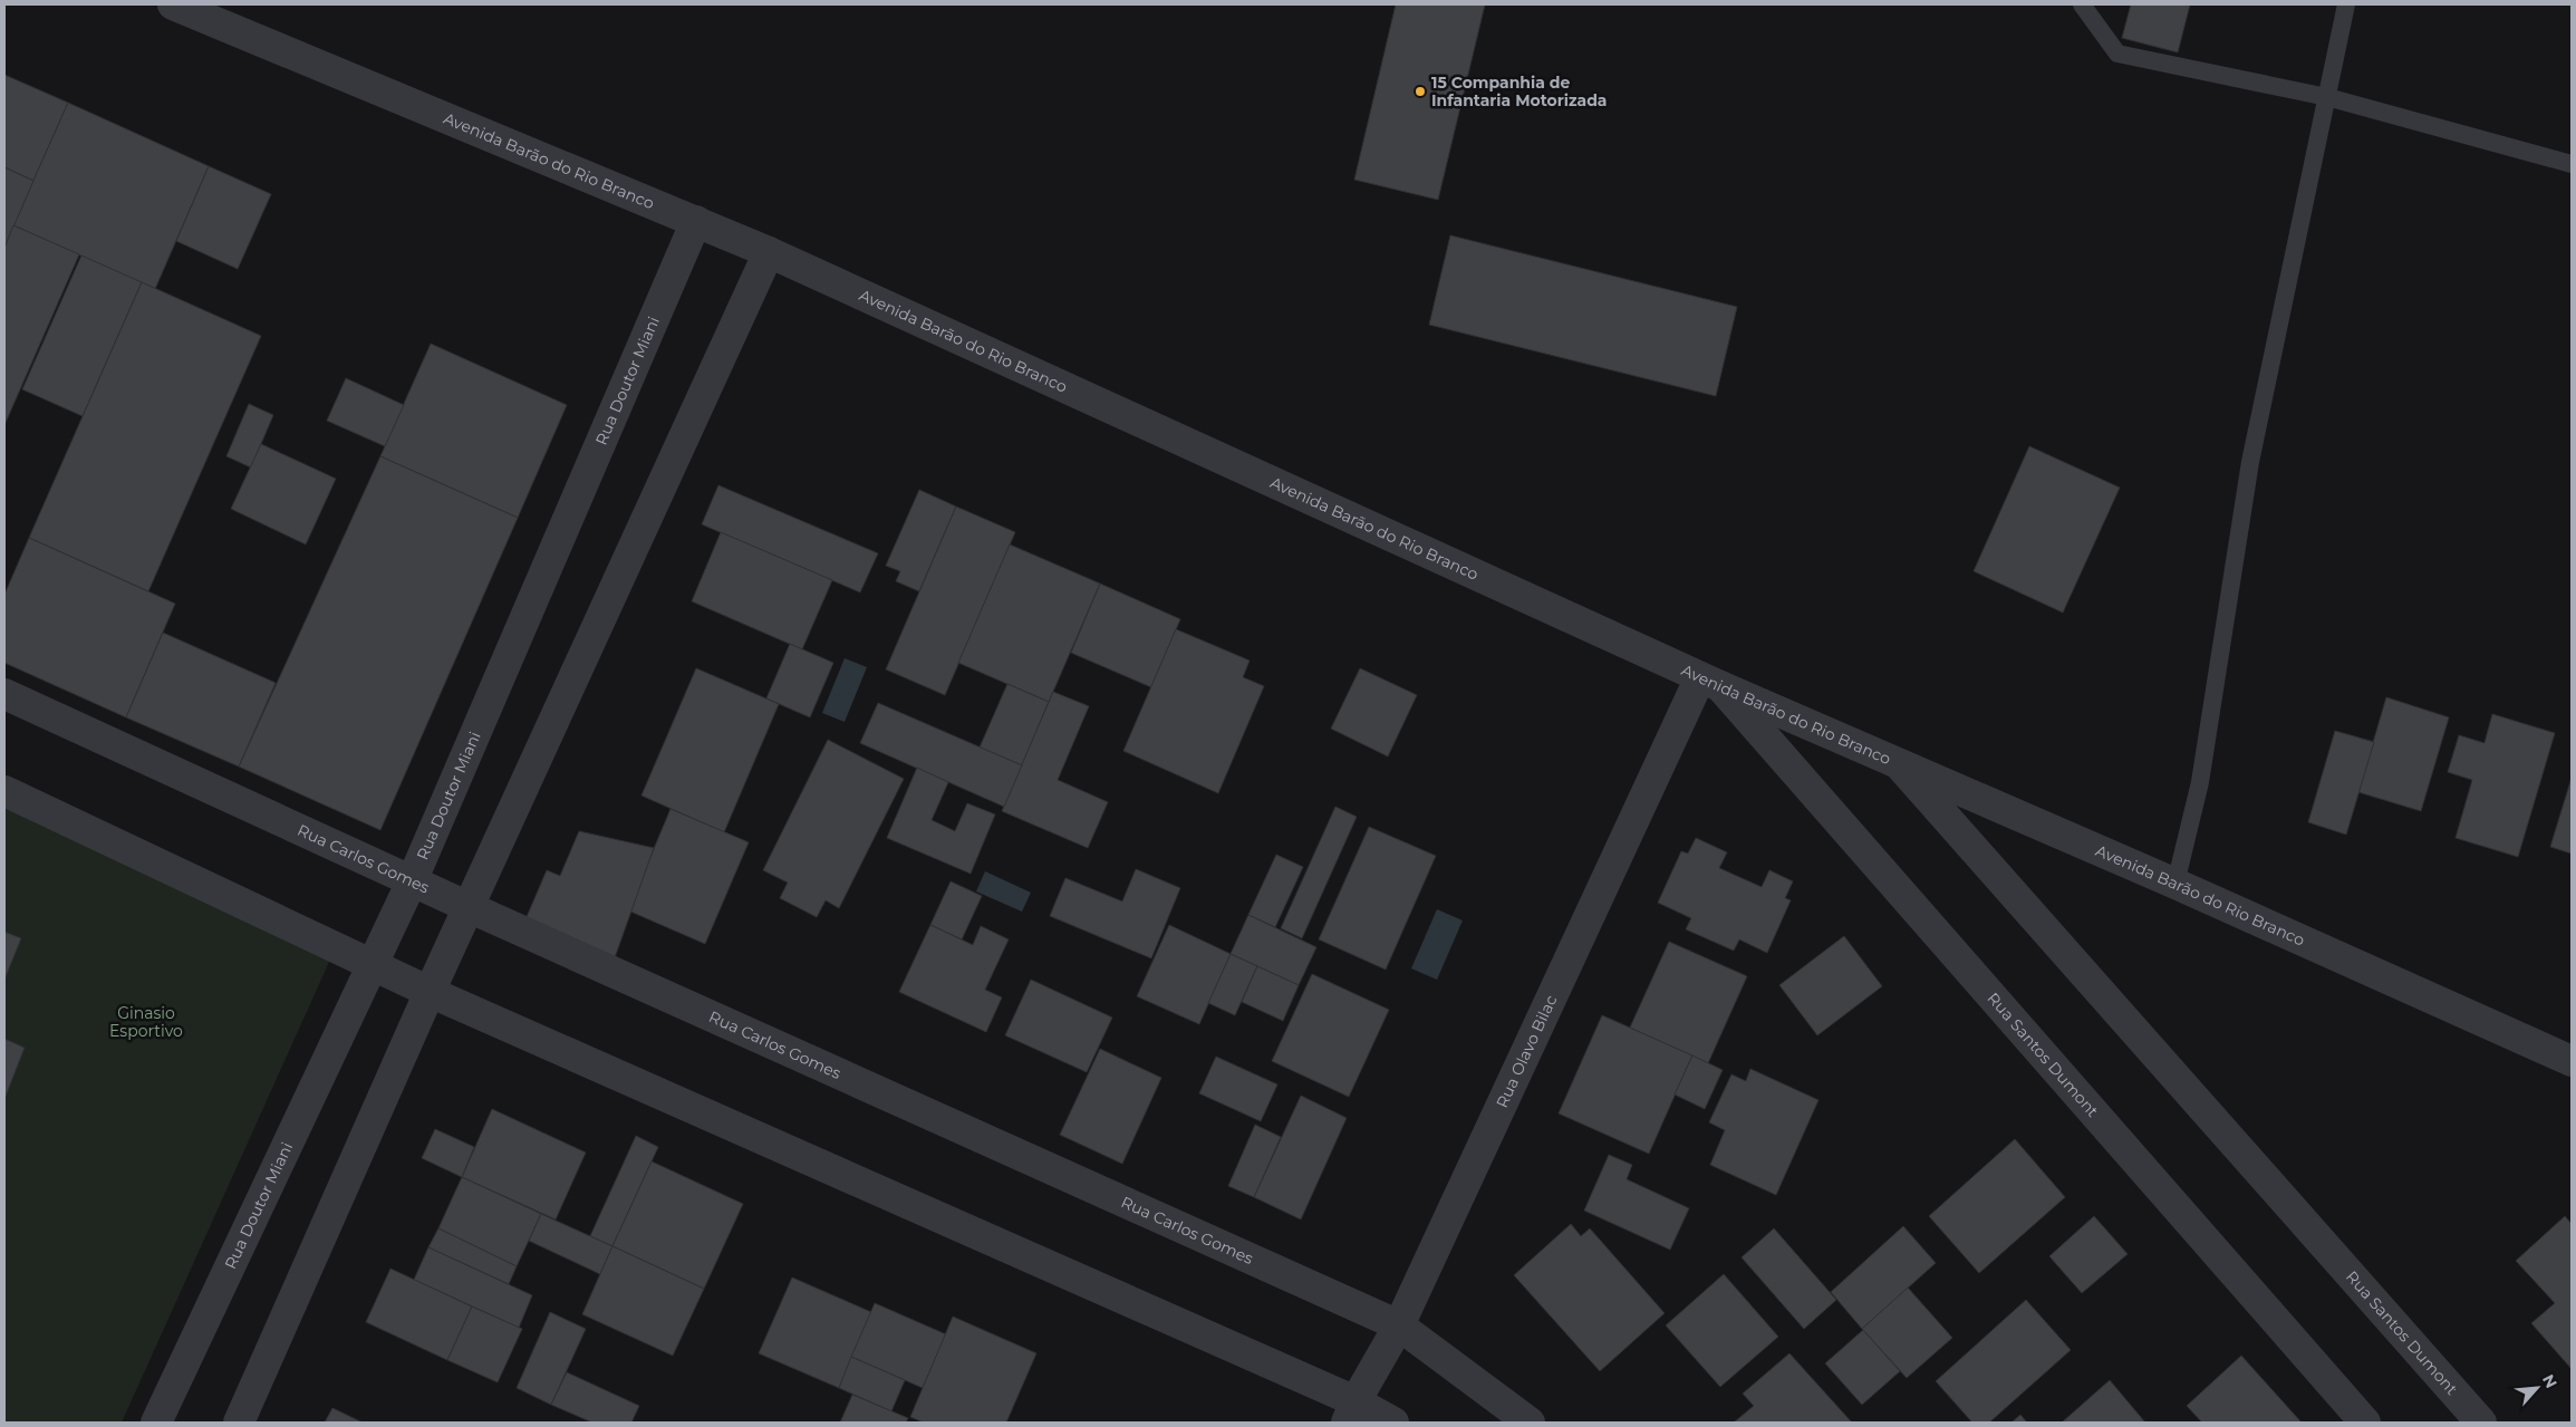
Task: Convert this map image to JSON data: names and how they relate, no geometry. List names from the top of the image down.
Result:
{
  "streets": {
    "street": [
      "Avenida Barão do Rio Branco",
      "Rua Doutor Miani",
      "Rua Carlos Gomes",
      "Rua Olavo Bilac",
      "Rua Santos Dumont"
    ]
  },
  "crossings": [
    ["Avenida Barão do Rio Branco", "Rua Doutor Miani"],
    ["Avenida Barão do Rio Branco", "Rua Olavo Bilac"],
    ["Avenida Barão do Rio Branco", "Rua Santos Dumont"],
    ["Rua Doutor Miani", "Rua Carlos Gomes"],
    ["Rua Carlos Gomes", "Rua Olavo Bilac"],
    ["Rua Olavo Bilac", "Rua Santos Dumont"]
  ],
  "parks": ["Ginasio Esportivo"],
  "places": ["15 Companhia de Infantaria Motorizada"],
  "north": "top right"
}
